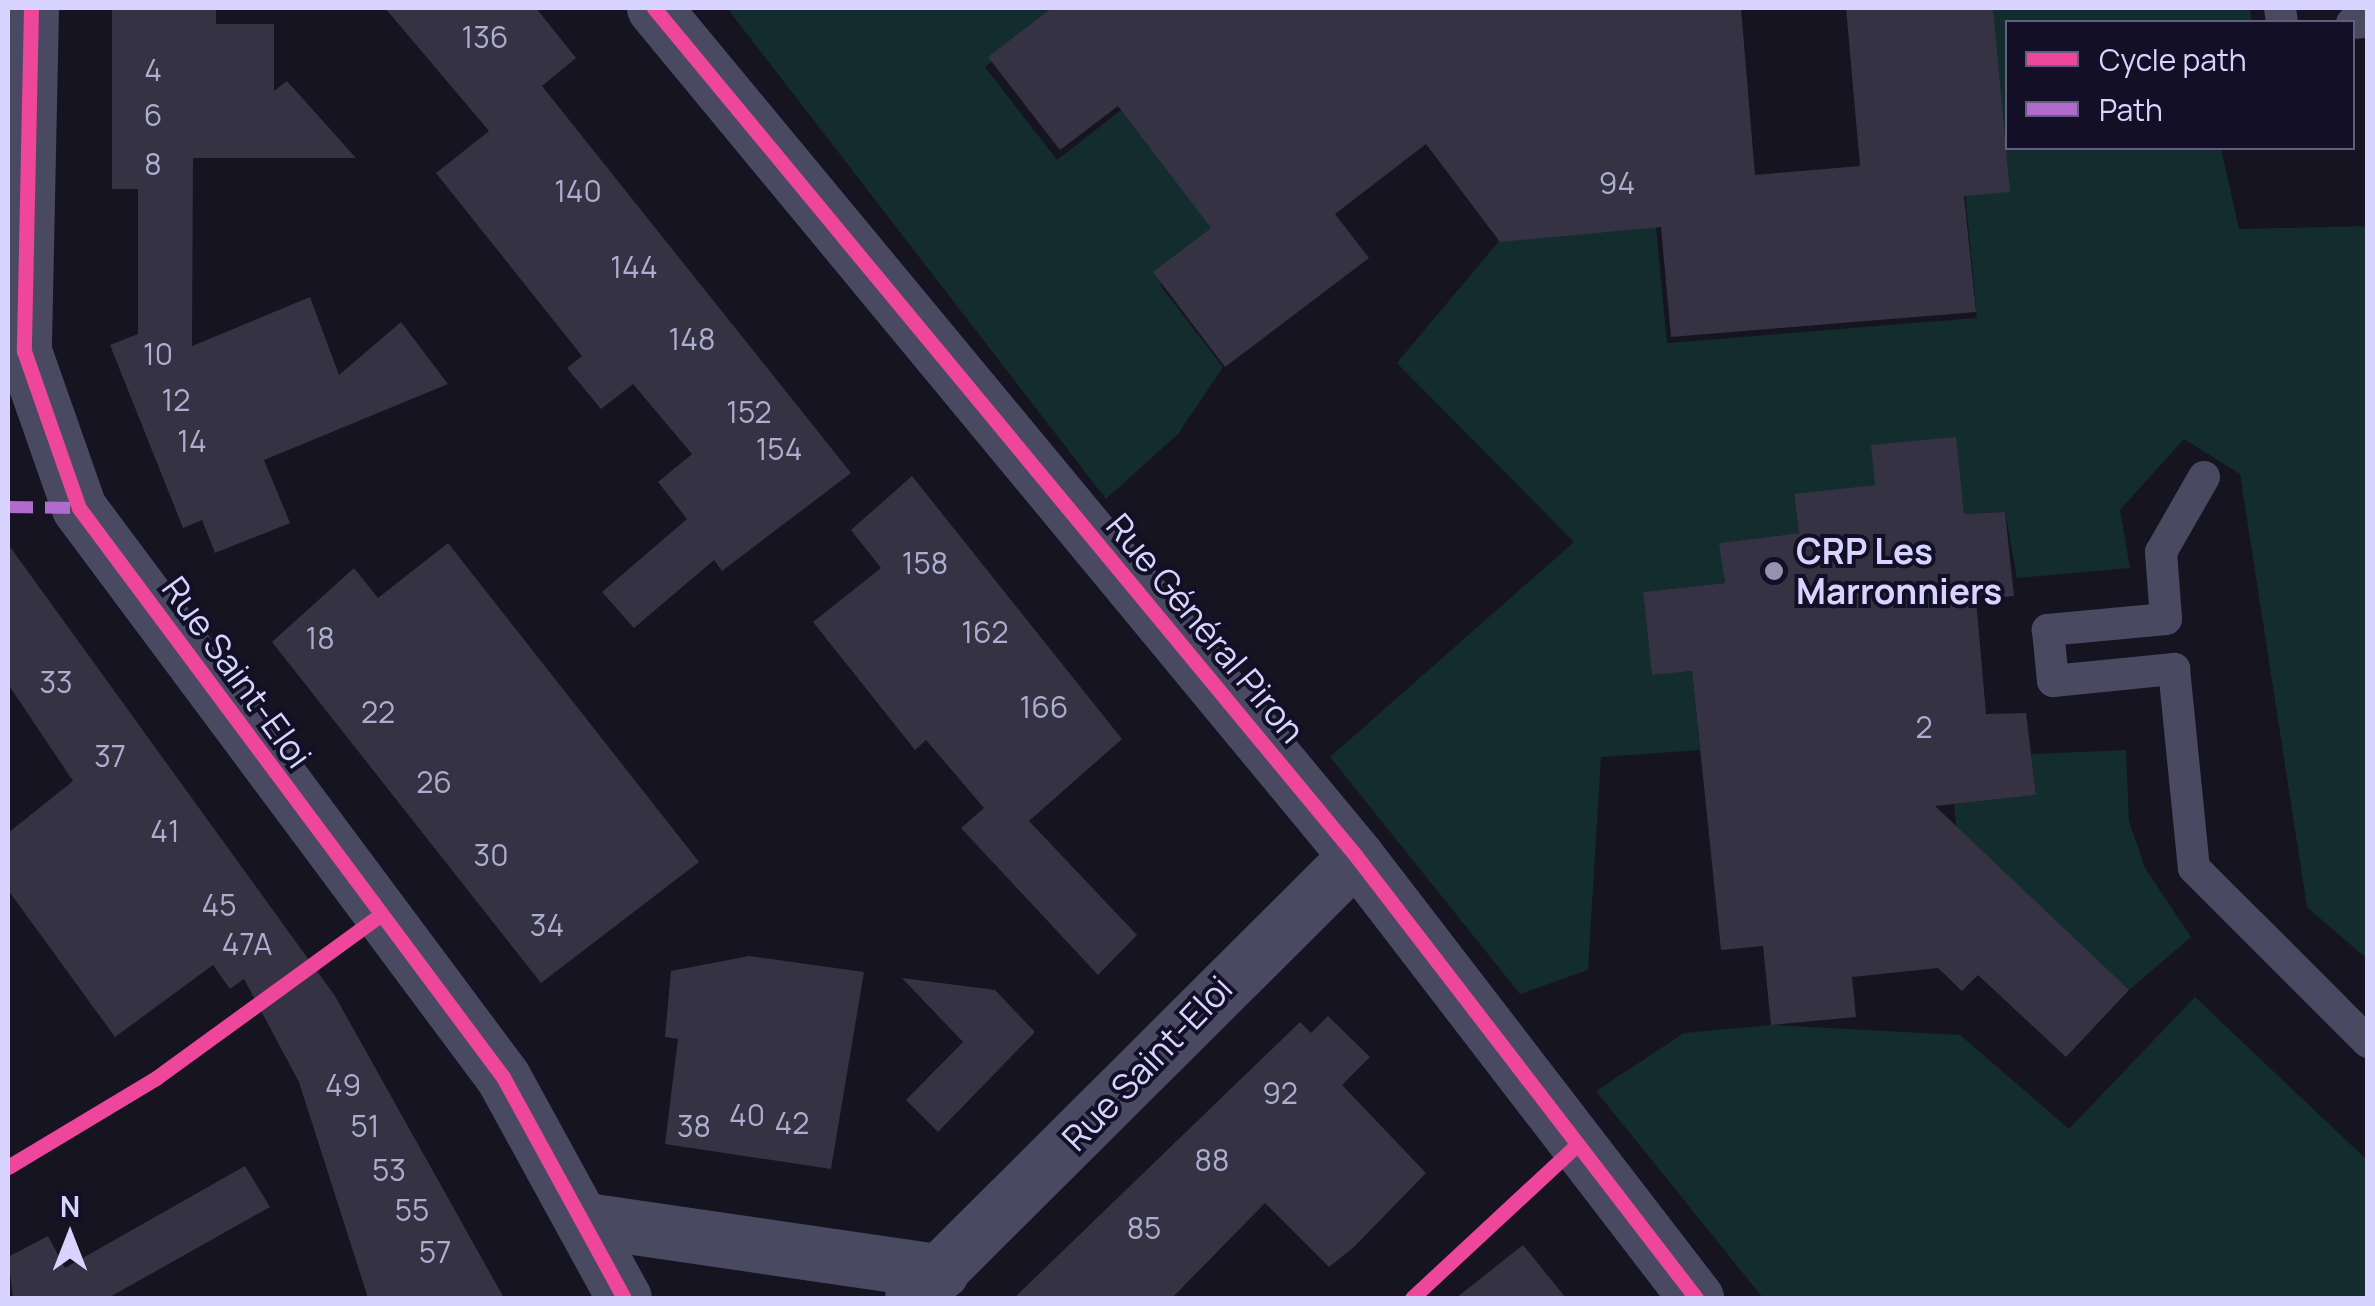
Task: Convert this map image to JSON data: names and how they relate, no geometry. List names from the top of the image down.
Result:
{
  "streets": {
    "street": ["Rue Général Piron", "Rue Saint-Eloi"]
  },
  "crossings": [
    ["Rue Général Piron", "Rue Saint-Eloi"]
  ],
  "places": ["CRP Les Marronniers"],
  "house_numbers": [
    "136",
    "4",
    "6",
    "8",
    "94",
    "140",
    "144",
    "148",
    "10",
    "12",
    "152",
    "14",
    "154",
    "158",
    "162",
    "18",
    "33",
    "166",
    "22",
    "2",
    "37",
    "26",
    "41",
    "30",
    "45",
    "34",
    "47A",
    "49",
    "92",
    "40",
    "42",
    "51",
    "38",
    "88",
    "53",
    "55",
    "85",
    "57"
  ],
  "legend": ["Cycle path", "Path"],
  "north": "top"
}
